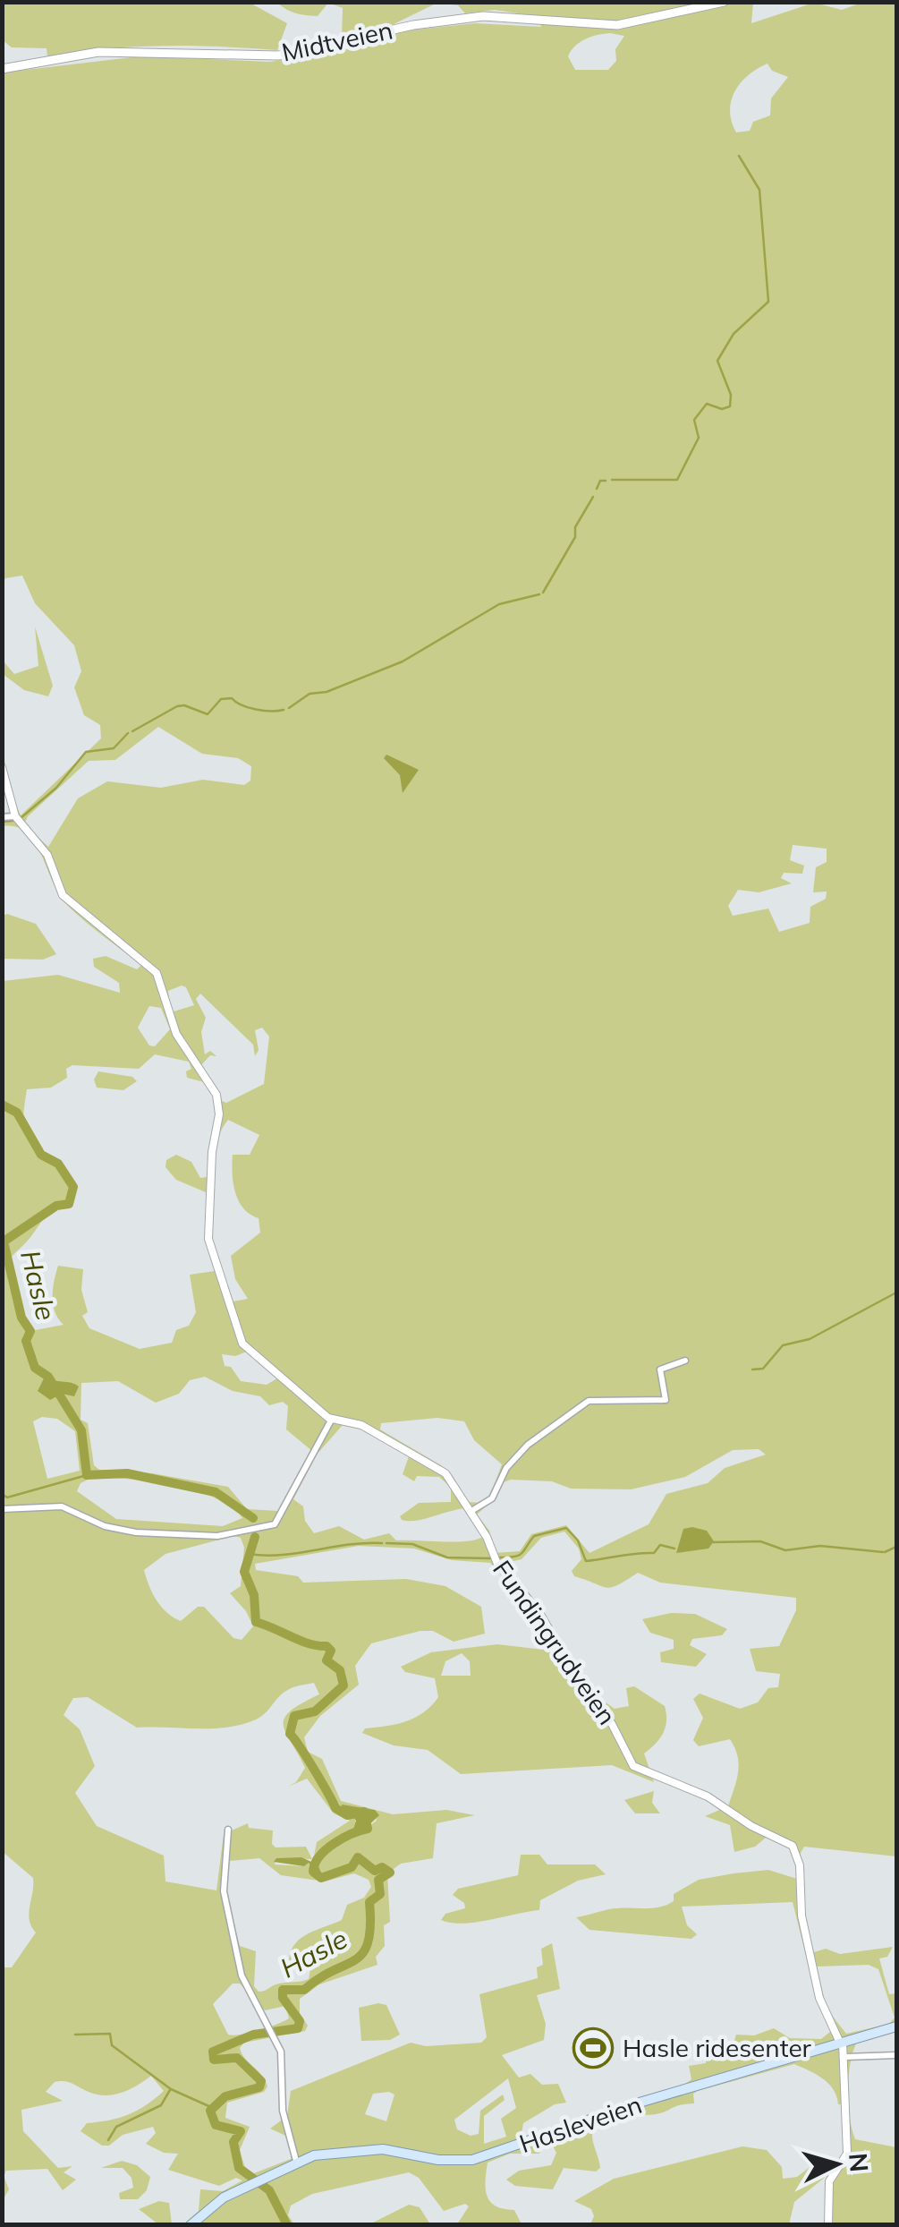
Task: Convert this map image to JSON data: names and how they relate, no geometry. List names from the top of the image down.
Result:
{
  "streets": {
    "main road": ["Midtveien", "Hasleveien"],
    "street": ["Fundingrudveien"]
  },
  "crossings": [
    ["Fundingrudveien", "Hasleveien"]
  ],
  "water": ["Hasle"],
  "places": {
    "sports": ["Hasle ridesenter"]
  },
  "north": "right"
}
